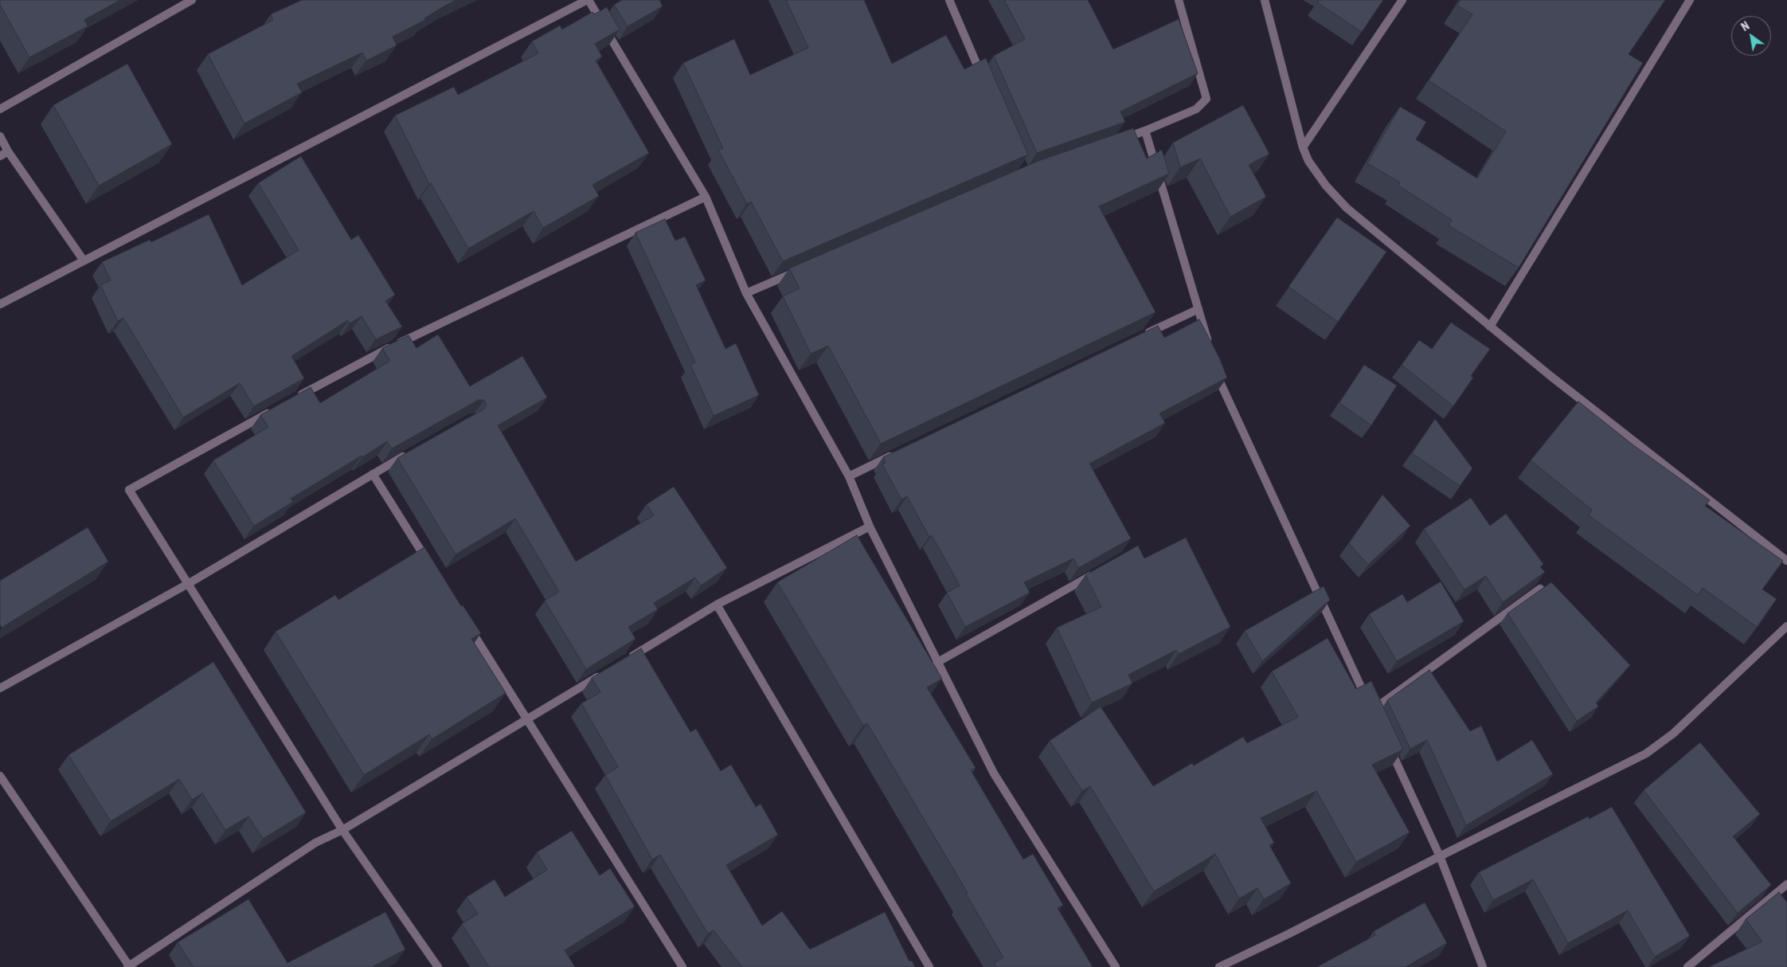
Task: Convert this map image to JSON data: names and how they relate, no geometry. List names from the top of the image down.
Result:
{
  "north": "top left"
}
